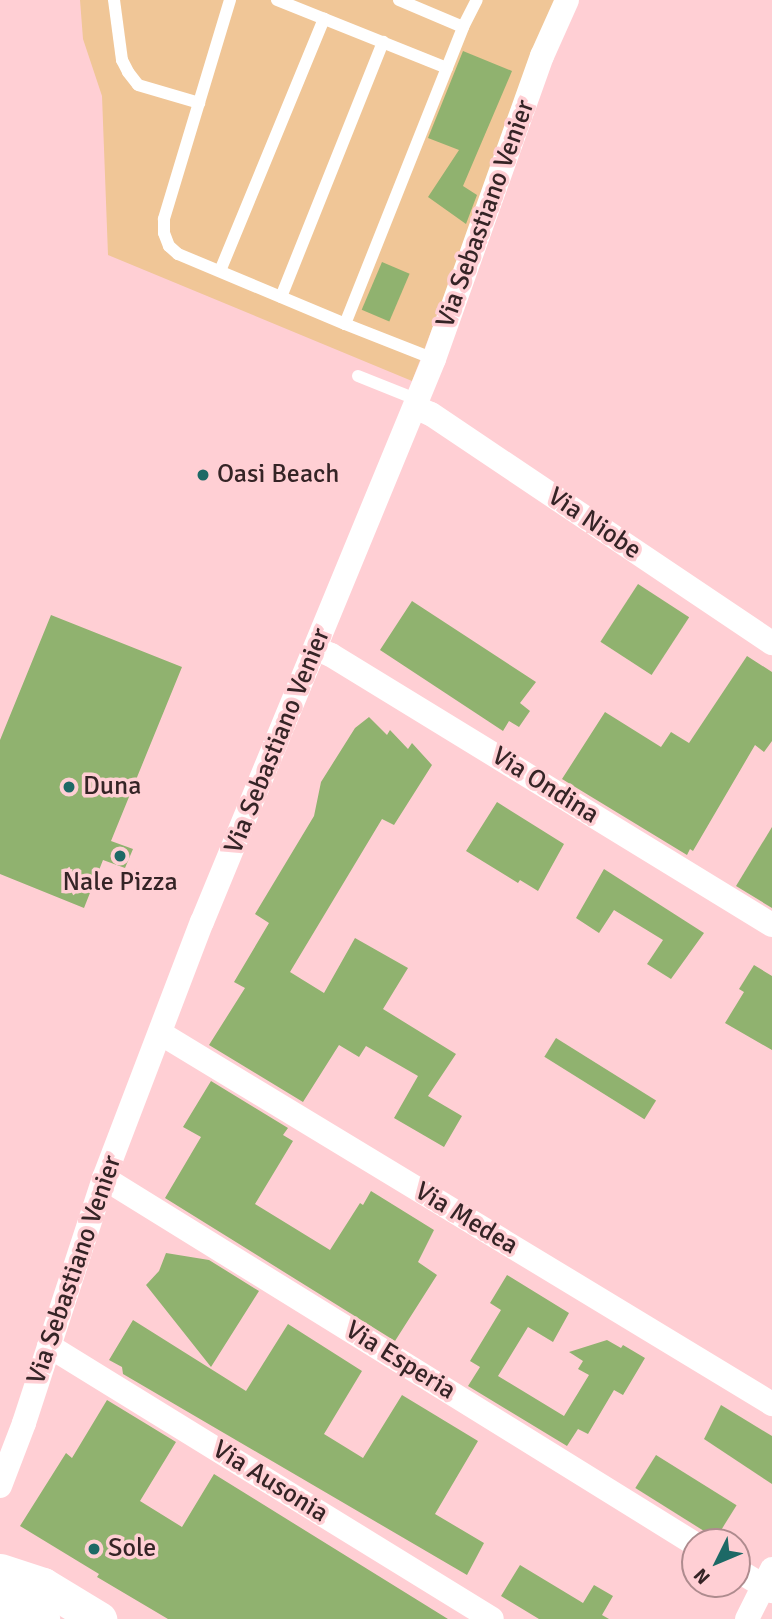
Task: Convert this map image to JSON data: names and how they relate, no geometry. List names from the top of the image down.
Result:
{
  "streets": {
    "street": [
      "Via Sebastiano Venier",
      "Via Niobe",
      "Via Ondina",
      "Via Medea",
      "Via Esperia",
      "Via Ausonia"
    ]
  },
  "crossings": [
    ["Via Sebastiano Venier", "Via Niobe"],
    ["Via Sebastiano Venier", "Via Ondina"],
    ["Via Sebastiano Venier", "Via Medea"],
    ["Via Sebastiano Venier", "Via Esperia"],
    ["Via Sebastiano Venier", "Via Ausonia"]
  ],
  "places": [
    "Oasi Beach",
    "Duna",
    "Nale Pizza",
    "Sole"
  ],
  "north": "bottom left"
}
